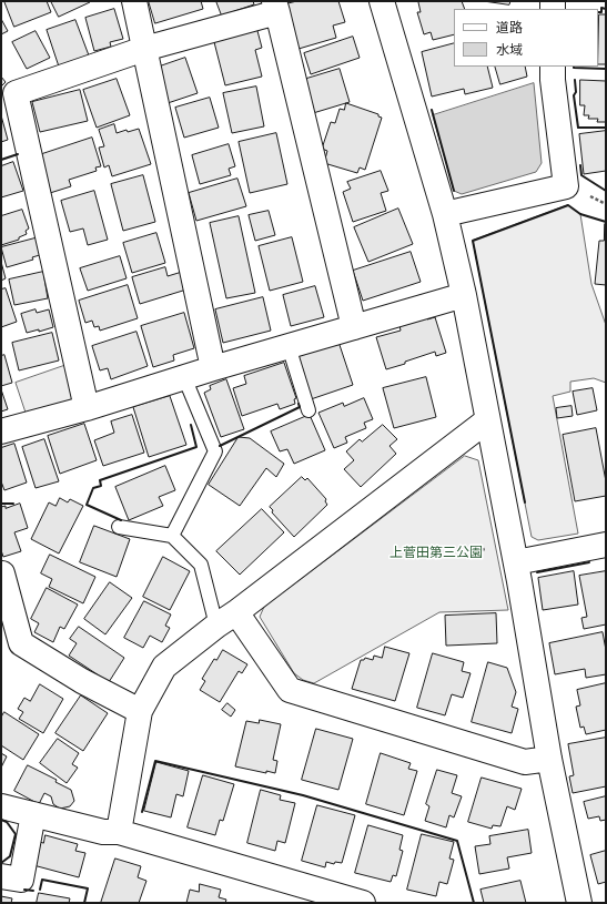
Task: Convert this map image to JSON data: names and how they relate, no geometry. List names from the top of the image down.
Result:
{
  "parks": ["上菅田第三公園"],
  "legend": ["道路", "水域"]
}
